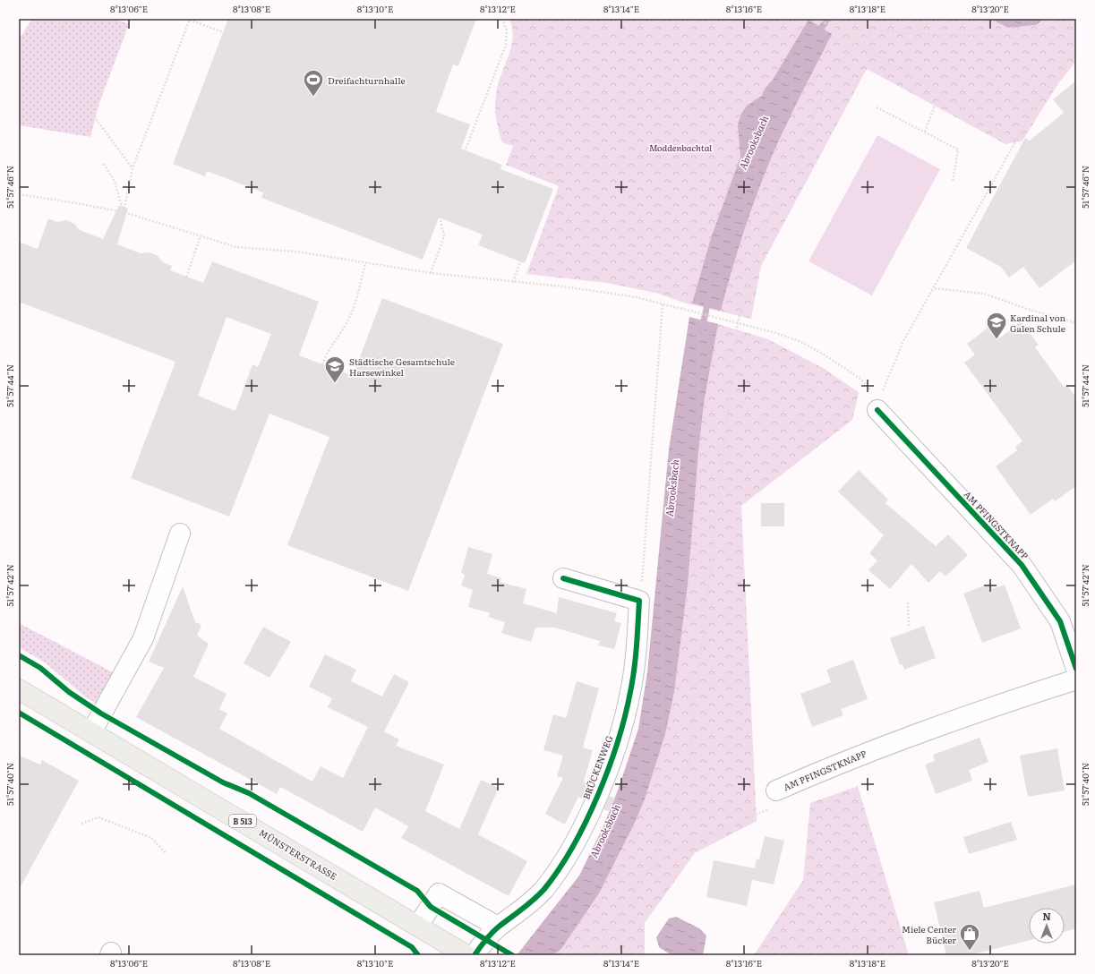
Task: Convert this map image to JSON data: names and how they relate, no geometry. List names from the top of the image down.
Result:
{
  "streets": {
    "main road": ["B 513", "MÜNSTERSTRASSE"],
    "street": ["AM PFINGSTKNAPP", "BRÜCKENWEG"]
  },
  "water": ["Abrooksbach"],
  "parks": ["Moddenbachtal"],
  "places": {
    "sports": ["Dreifachturnhalle"],
    "school or university": ["Kardinal von Galen Schule", "Städtische Gesamtschule Harsewinkel"],
    "shop": ["Miele Center Bücker"]
  },
  "north": "top",
  "coordinates": [
    "8°13'06\"E",
    "8°13'08\"E",
    "8°13'10\"E",
    "8°13'12\"E",
    "8°13'14\"E",
    "8°13'16\"E",
    "8°13'18\"E",
    "8°13'20\"E",
    "51°57'46\"N",
    "51°57'44\"N",
    "51°57'42\"N",
    "51°57'40\"N"
  ]
}
